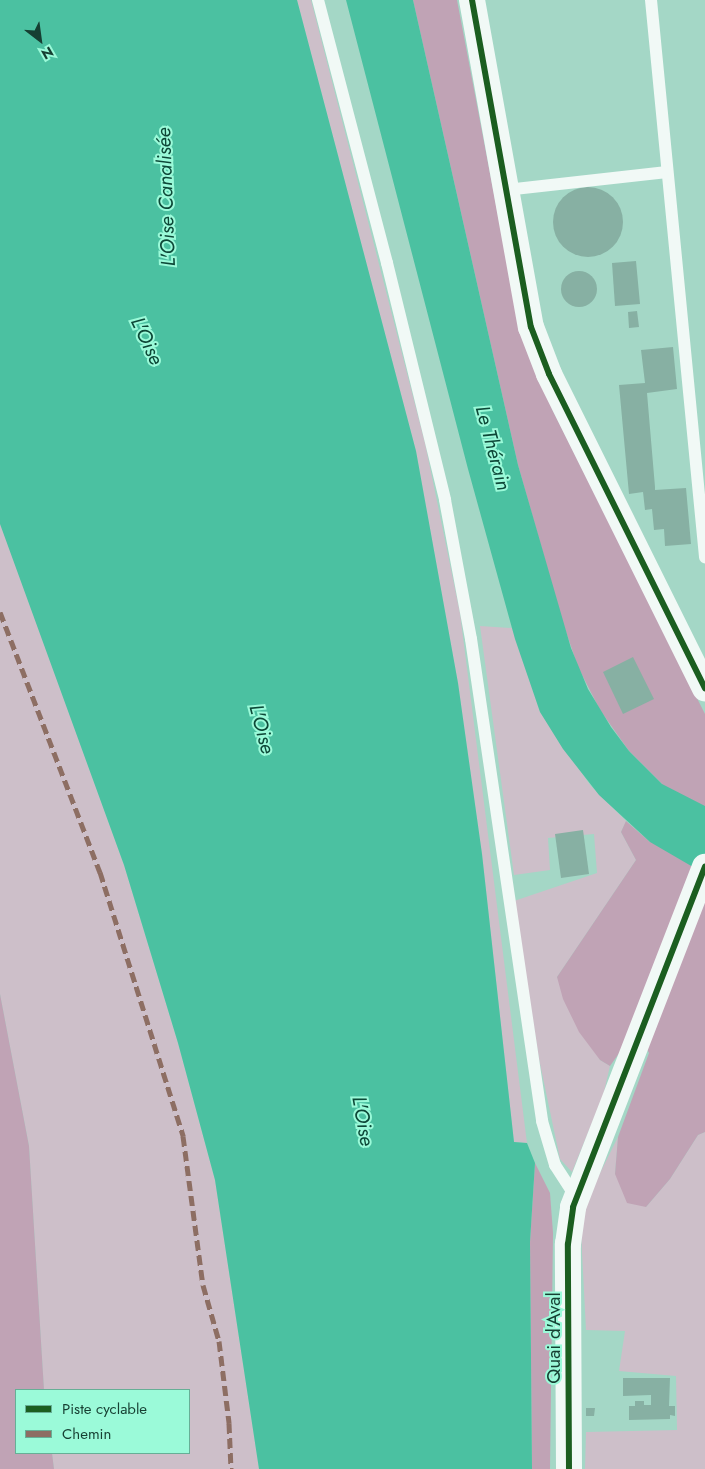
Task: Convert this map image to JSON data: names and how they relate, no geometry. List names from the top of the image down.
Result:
{
  "streets": {
    "street": ["Quai d'Aval"]
  },
  "water": ["L'Oise Canalisée", "L'Oise", "Le Thérain"],
  "legend": ["Piste cyclable", "Chemin"],
  "north": "bottom right"
}
